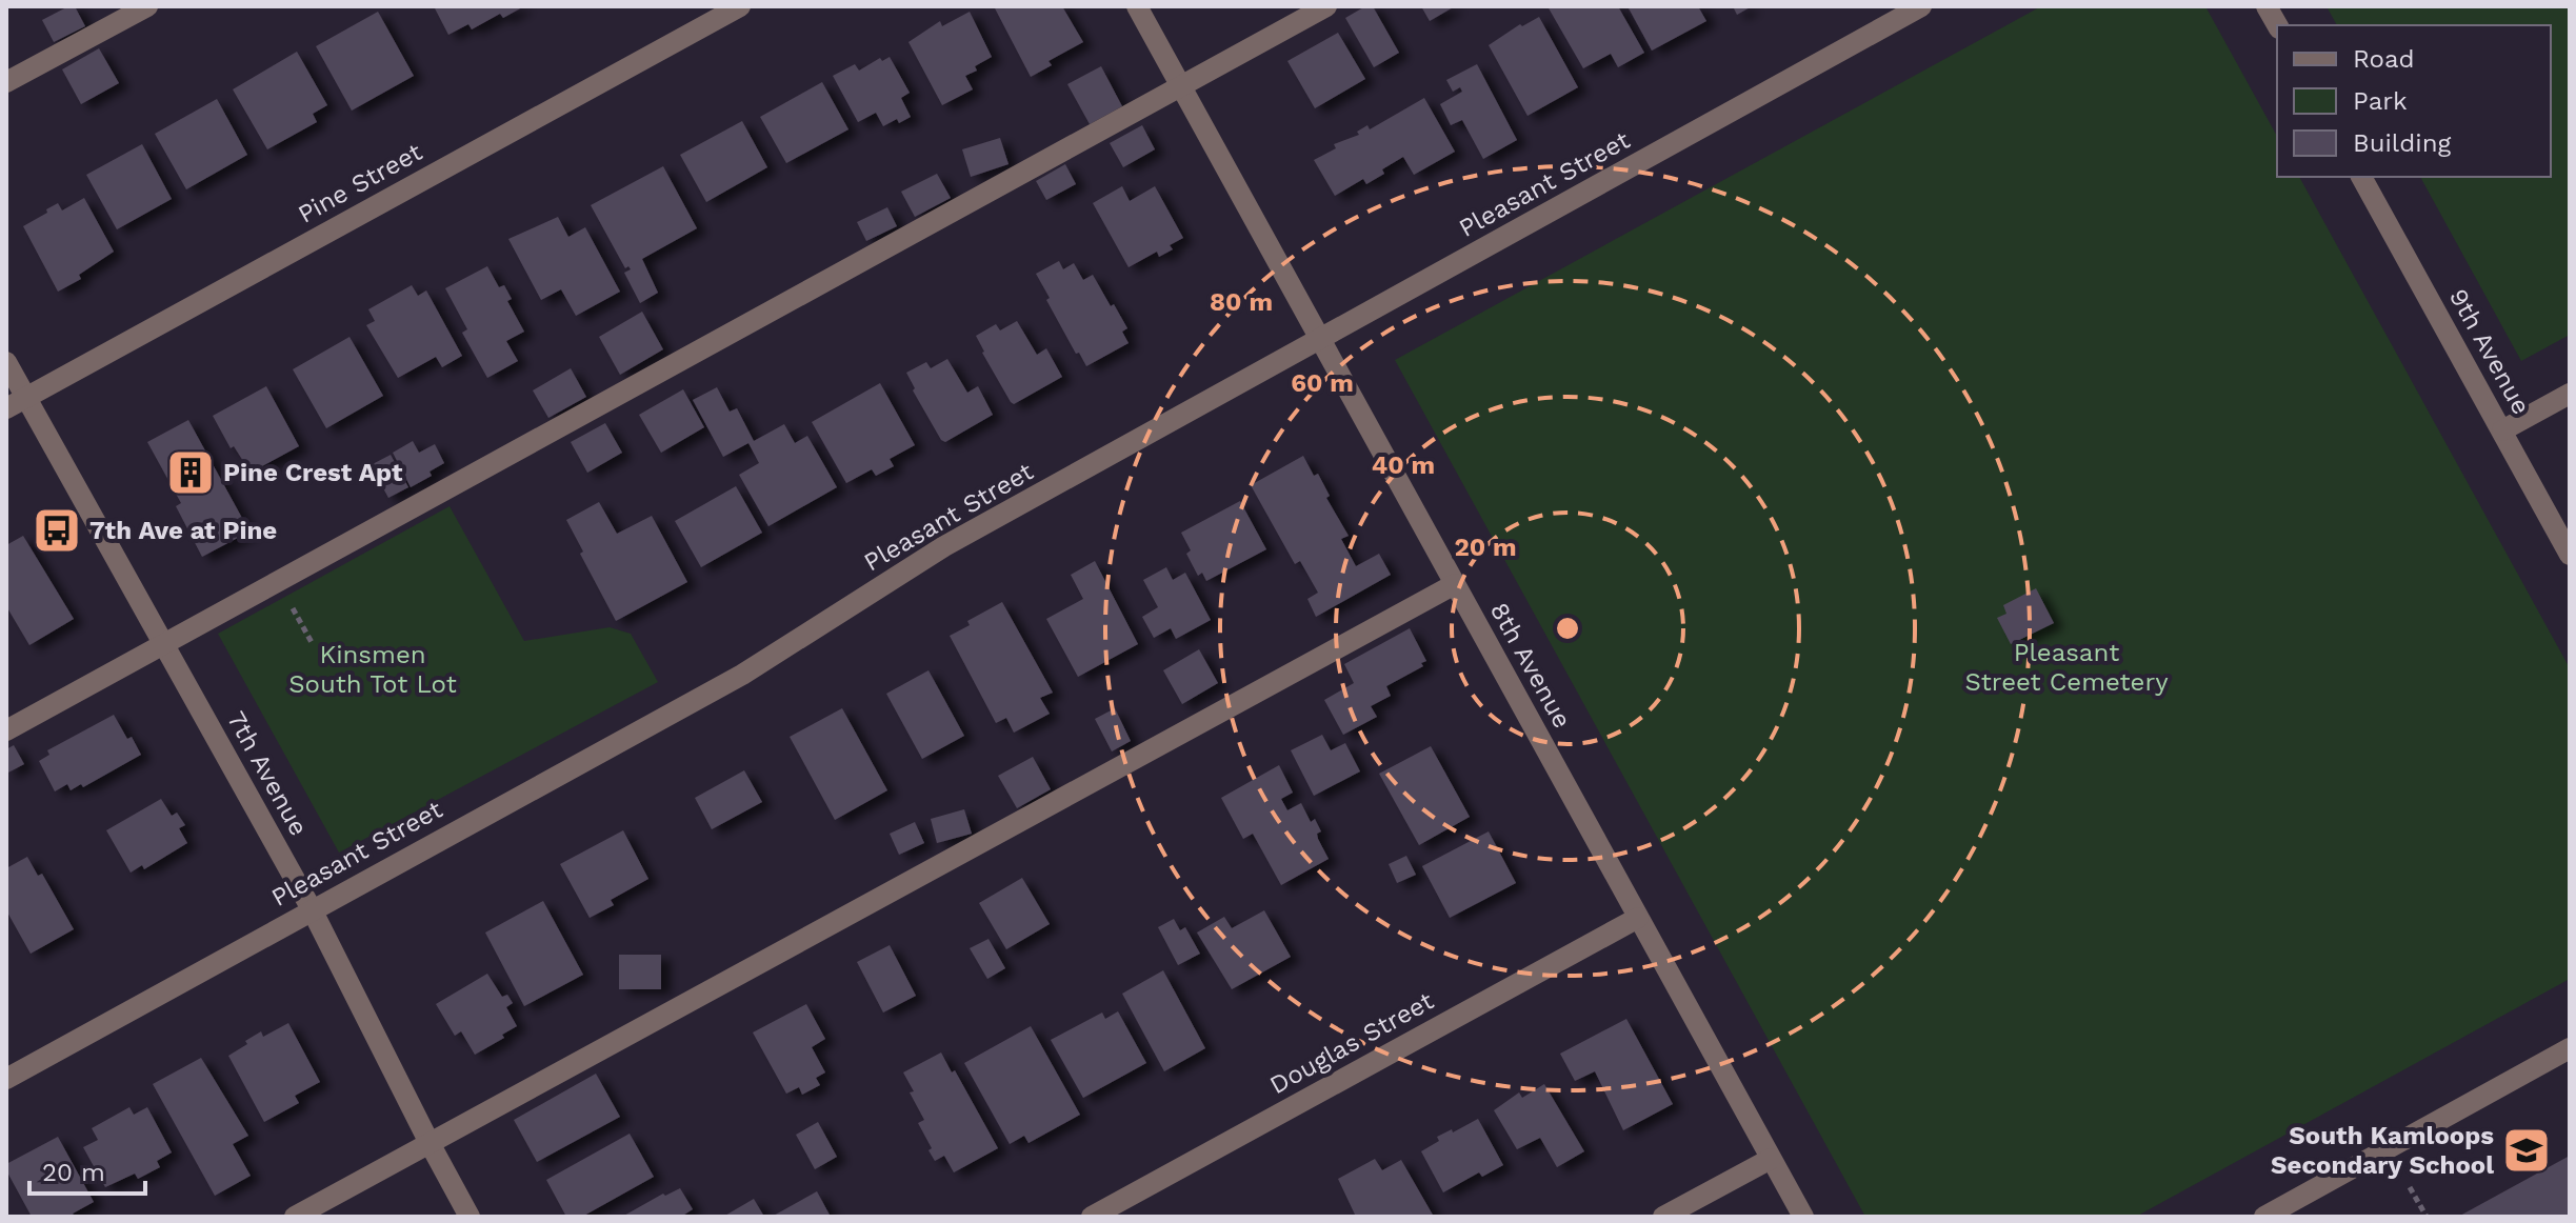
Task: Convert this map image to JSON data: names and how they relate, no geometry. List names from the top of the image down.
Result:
{
  "streets": {
    "street": [
      "Pine Street",
      "Pleasant Street",
      "9th Avenue",
      "8th Avenue",
      "7th Avenue",
      "Douglas Street"
    ]
  },
  "crossings": [
    ["Pine Street", "7th Avenue"],
    ["Pleasant Street", "8th Avenue"],
    ["Pleasant Street", "7th Avenue"],
    ["8th Avenue", "Douglas Street"]
  ],
  "parks": ["Pleasant Street Cemetery", "Kinsmen South Tot Lot"],
  "places": {
    "building": ["Pine Crest Apt"],
    "bus stop": ["7th Ave at Pine"],
    "school or university": ["South Kamloops Secondary School"]
  },
  "legend": ["Road", "Park", "Building"],
  "scale_bar": "20 m",
  "rings": [
    "80 m",
    "60 m",
    "40 m",
    "20 m"
  ]
}
